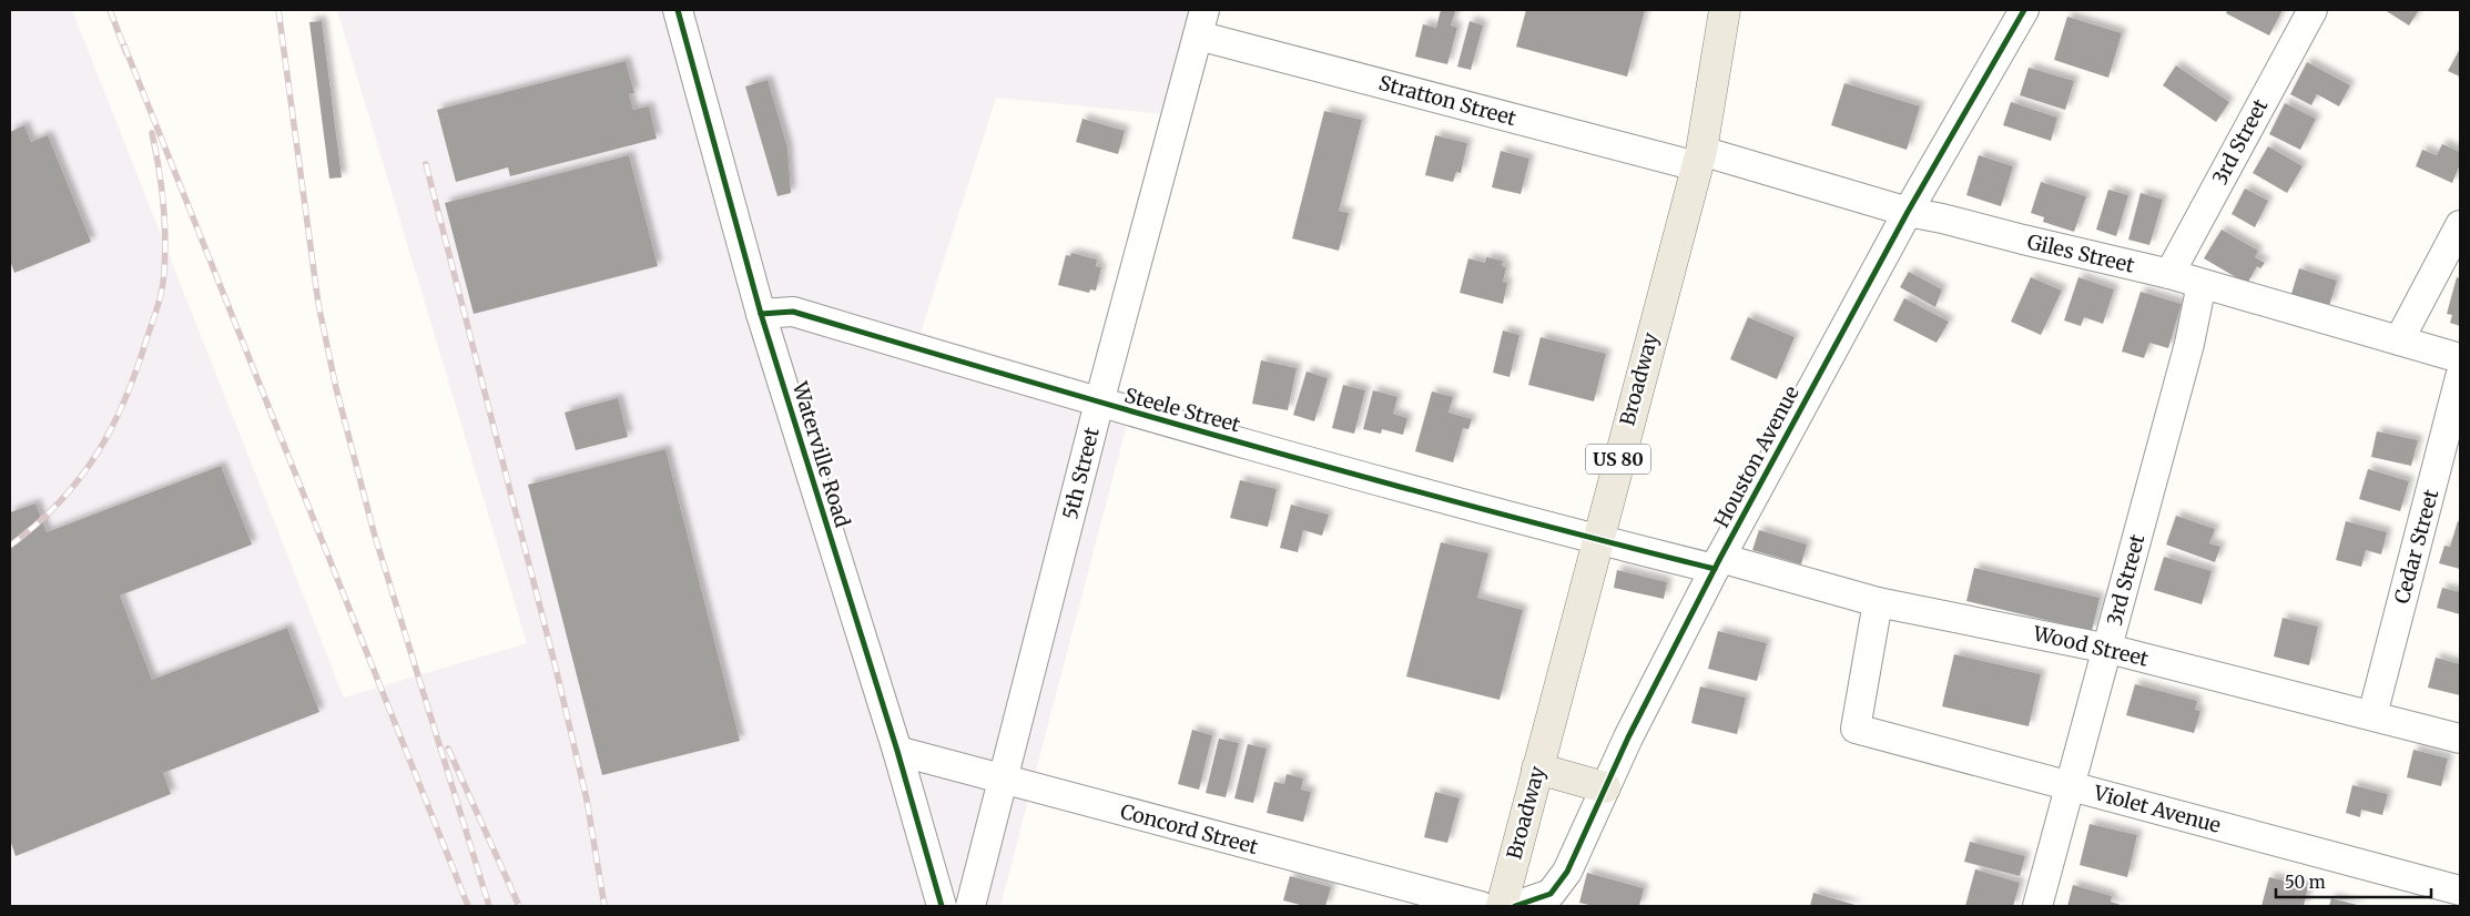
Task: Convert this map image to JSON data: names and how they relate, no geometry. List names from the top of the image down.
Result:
{
  "streets": {
    "main road": ["Broadway", "US 80"],
    "street": [
      "Stratton Street",
      "3rd Street",
      "Giles Street",
      "Steele Street",
      "Waterville Road",
      "Houston Avenue",
      "5th Street",
      "Cedar Street",
      "Wood Street",
      "Violet Avenue",
      "Concord Street"
    ]
  },
  "crossings": [
    ["Stratton Street", "Giles Street"],
    ["Stratton Street", "Broadway"],
    ["Stratton Street", "5th Street"],
    ["3rd Street", "Giles Street"],
    ["3rd Street", "Wood Street"],
    ["3rd Street", "Violet Avenue"],
    ["Giles Street", "Broadway"],
    ["Giles Street", "Houston Avenue"],
    ["Broadway", "Steele Street"],
    ["Broadway", "Wood Street"],
    ["Steele Street", "Waterville Road"],
    ["Steele Street", "5th Street"],
    ["Steele Street", "Wood Street"],
    ["Waterville Road", "Concord Street"],
    ["Houston Avenue", "Wood Street"],
    ["5th Street", "Concord Street"],
    ["Cedar Street", "Wood Street"],
    ["Wood Street", "Violet Avenue"]
  ],
  "scale_bar": "50 m"
}
